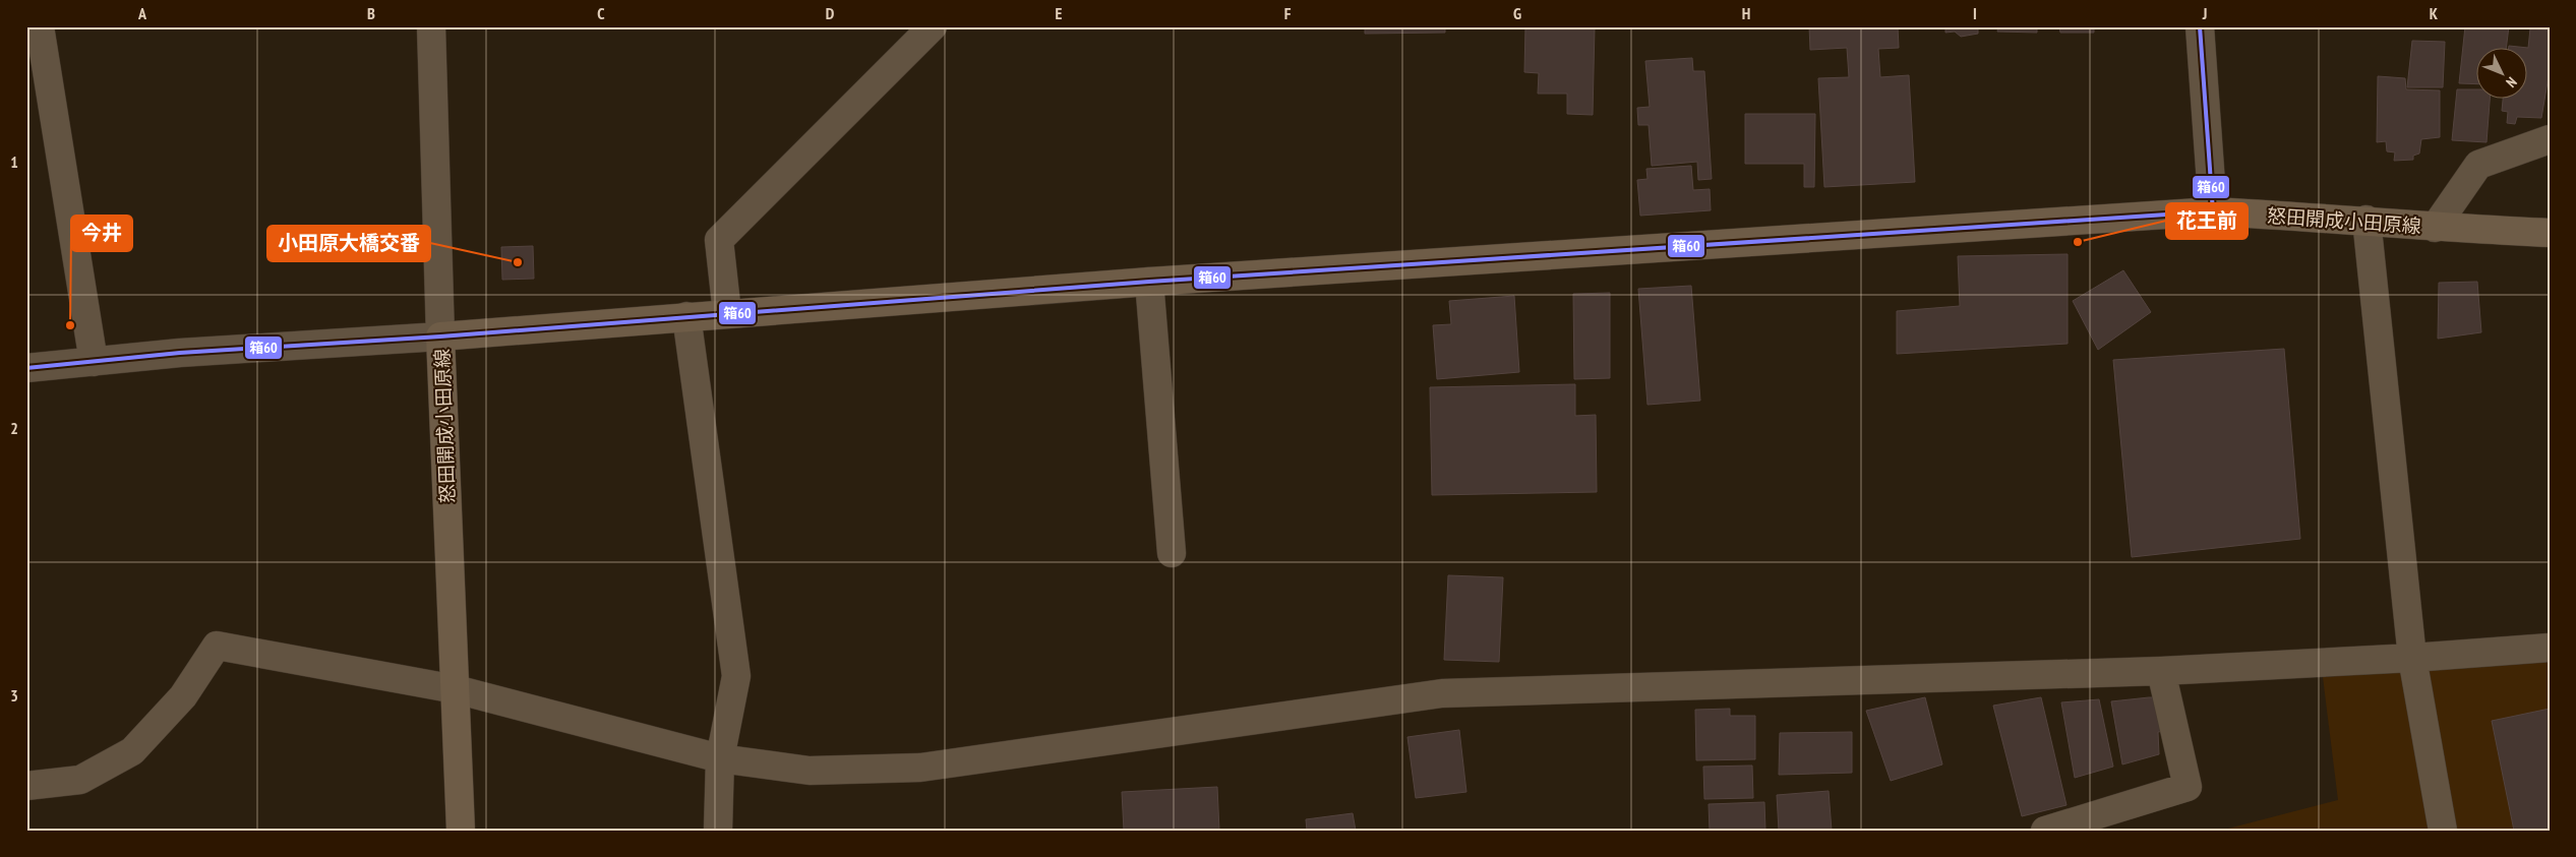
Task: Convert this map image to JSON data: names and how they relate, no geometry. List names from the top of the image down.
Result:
{
  "streets": {
    "main road": ["怒田開成小田原線"]
  },
  "places": ["花王前", "小田原大橋交番", "今井"],
  "lines": ["transit line 箱60"],
  "north": "bottom right",
  "grid": {
    "columns": [
      "A",
      "B",
      "C",
      "D",
      "E",
      "F",
      "G",
      "H",
      "I",
      "J",
      "K"
    ],
    "rows": ["1", "2", "3"]
  }
}
